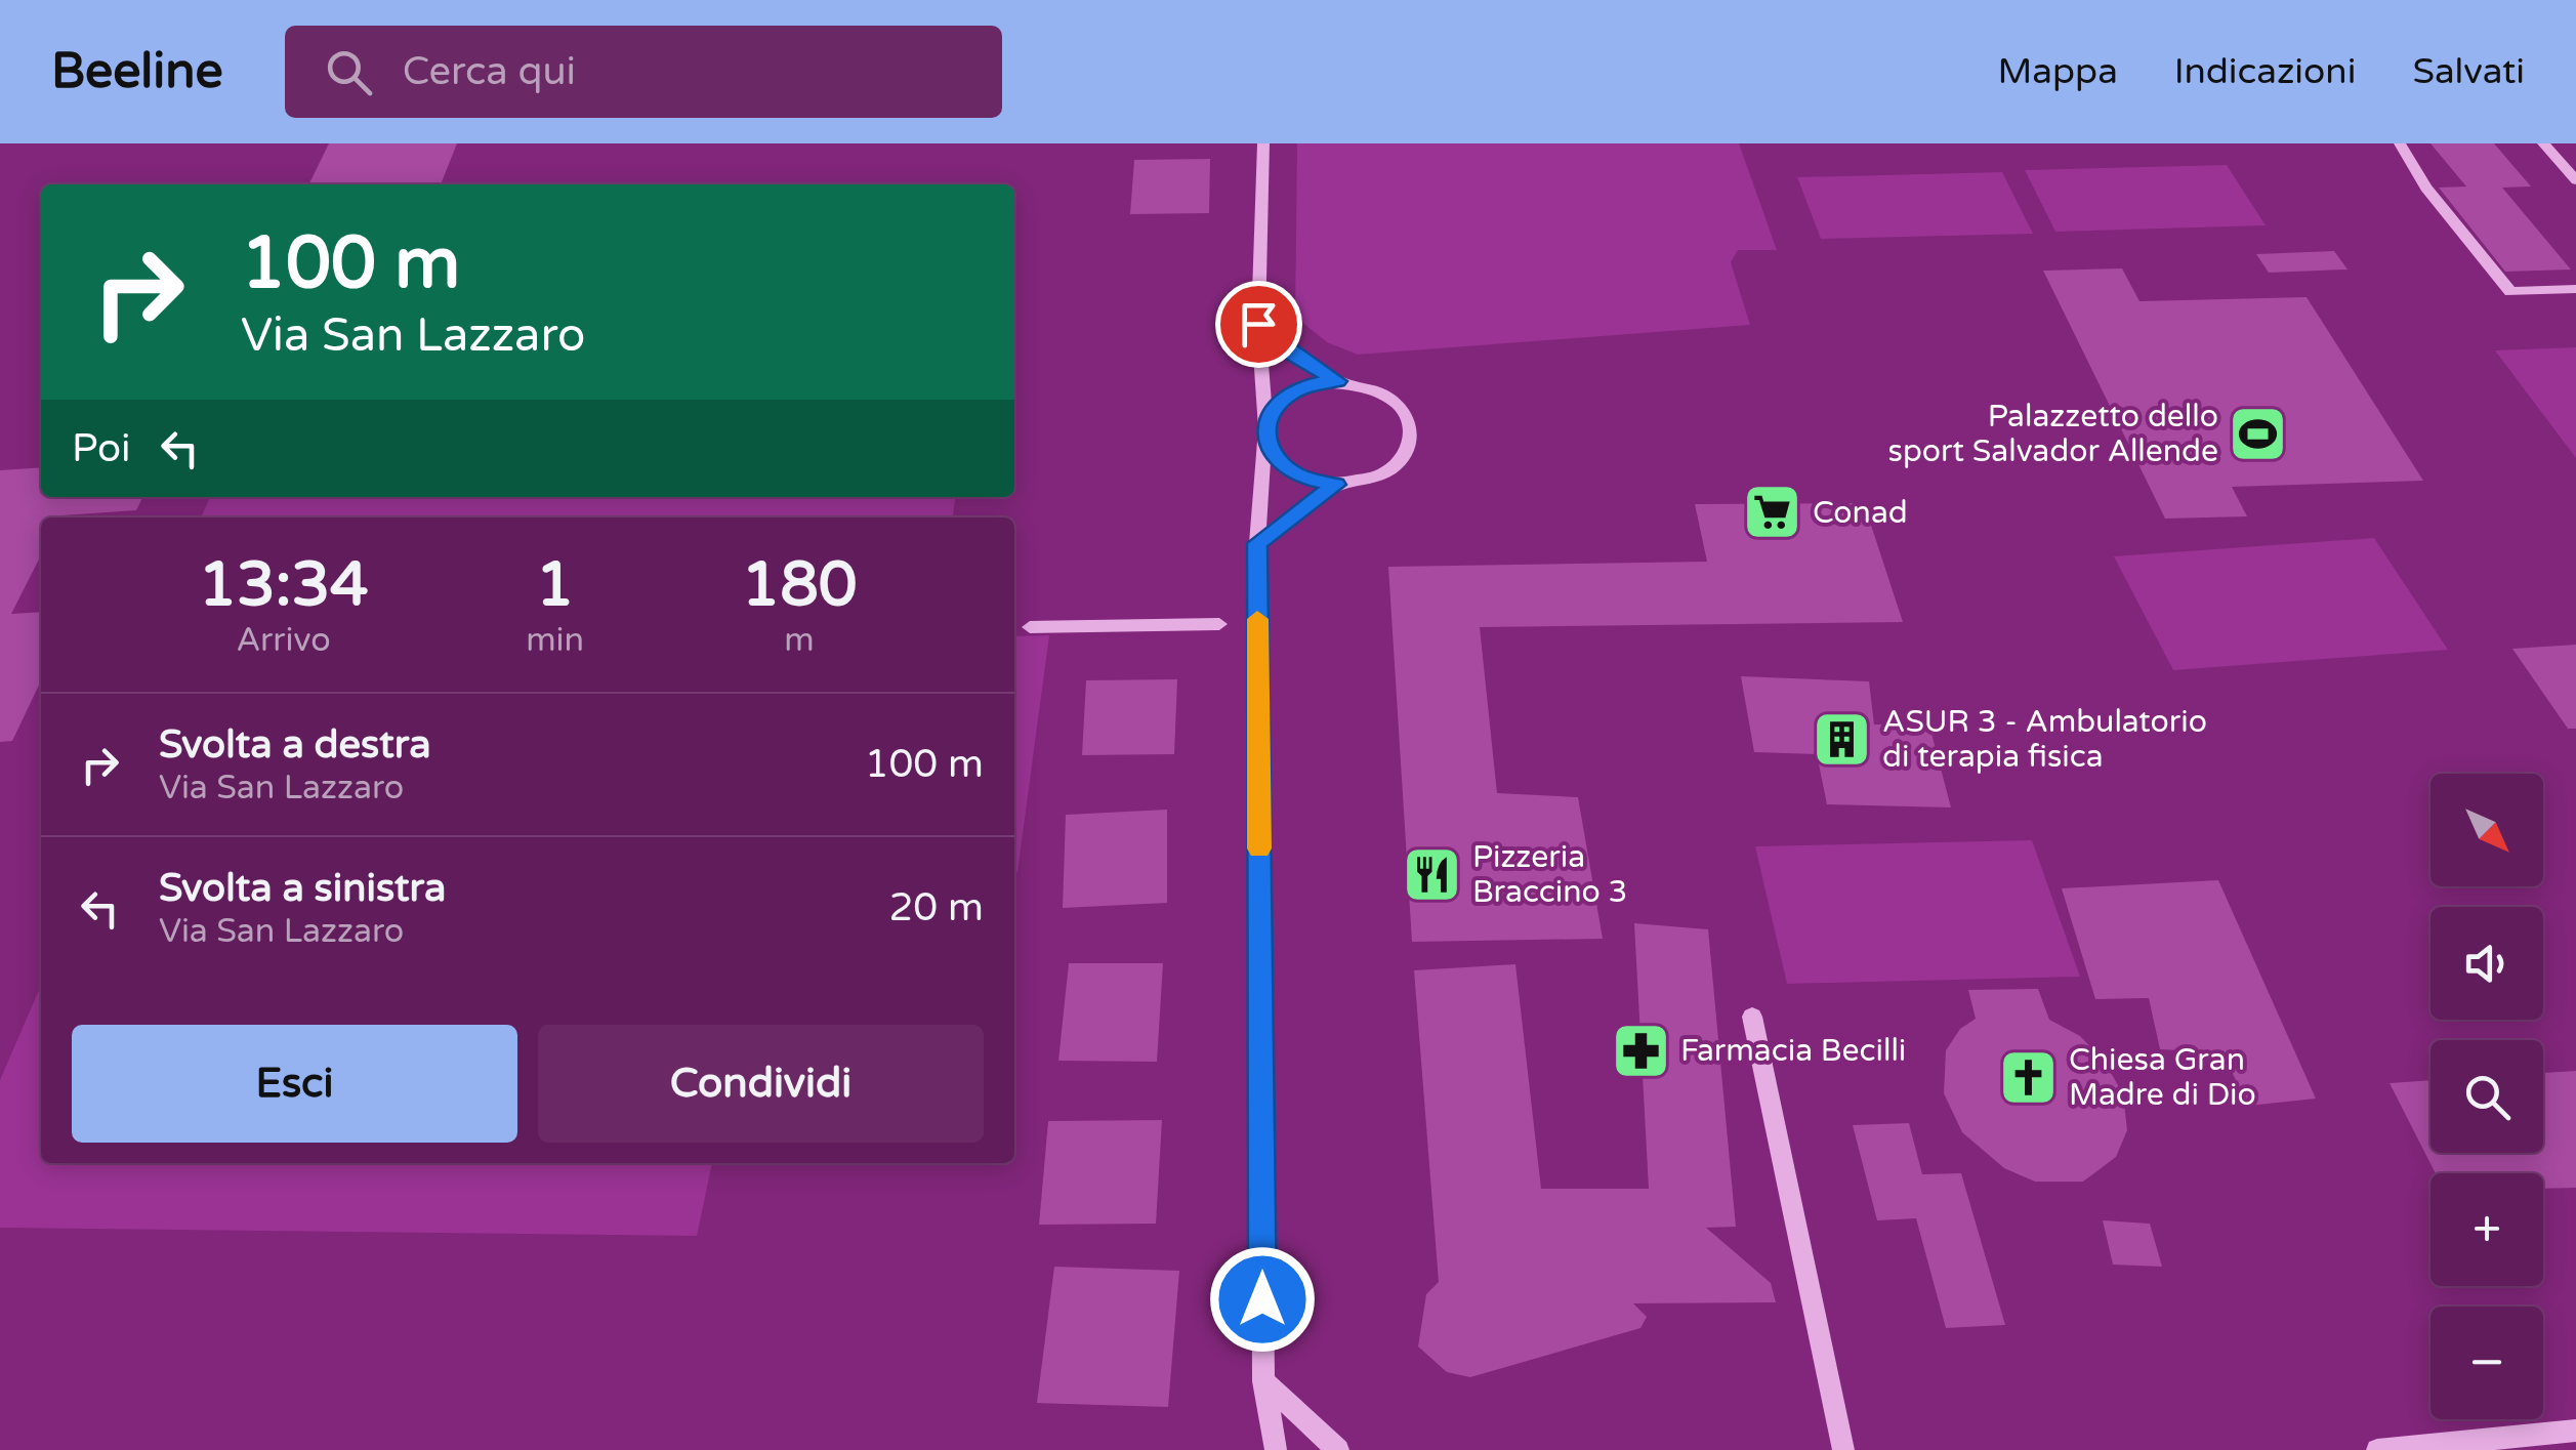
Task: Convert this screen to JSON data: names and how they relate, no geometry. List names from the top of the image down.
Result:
{
  "places": {
    "sports": ["Palazzetto dello sport Salvador Allende"],
    "supermarket": ["Conad"],
    "building": ["ASUR 3 - Ambulatorio di terapia fisica"],
    "restaurant": ["Pizzeria Braccino 3"],
    "pharmacy": ["Farmacia Becilli"],
    "church": ["Chiesa Gran Madre di Dio"]
  },
  "north": "bottom right",
  "page": {
    "header": "Beeline",
    "search": "Cerca qui",
    "nav": ["Mappa", "Indicazioni", "Salvati"],
    "turn": ["100 m", "Via San Lazzaro"],
    "then": "Poi",
    "eta": [
      "13:34",
      "Arrivo",
      "1",
      "min",
      "180",
      "m"
    ],
    "list": [
      {
        "name": "Svolta a destra",
        "note": "Via San Lazzaro",
        "value": "100 m"
      },
      {
        "name": "Svolta a sinistra",
        "note": "Via San Lazzaro",
        "value": "20 m"
      }
    ],
    "map_buttons": ["+", "−"],
    "buttons": ["Esci", "Condividi"]
  }
}
